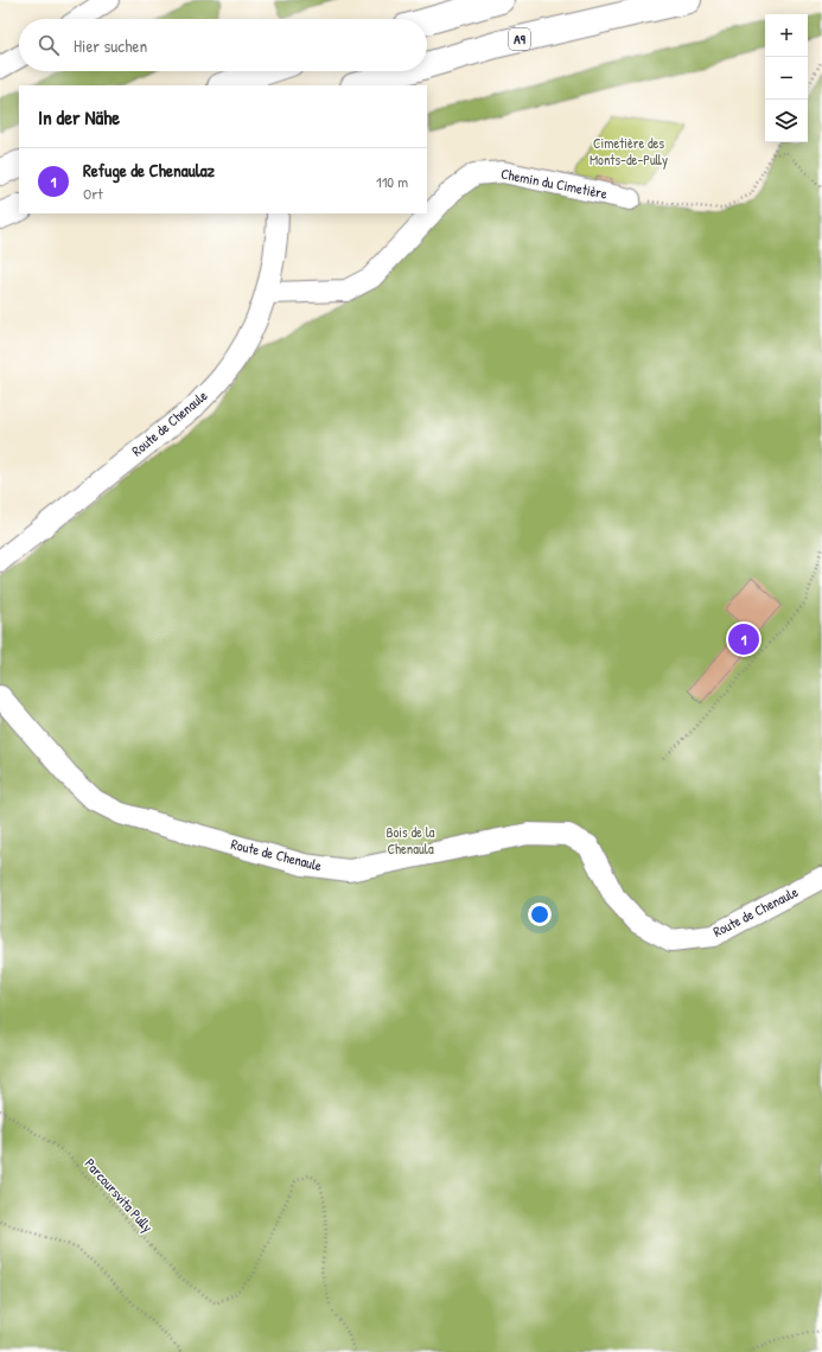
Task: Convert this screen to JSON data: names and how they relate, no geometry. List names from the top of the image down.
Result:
{
  "streets": {
    "highway": ["A9"],
    "street": ["Chemin du Cimetière", "Route de Chenaule"],
    "path": ["Parcoursvita Pully"]
  },
  "crossings": [
    ["Chemin du Cimetière", "Route de Chenaule"]
  ],
  "parks": ["Cimetière des Monts-de-Pully", "Bois de la Chenaula"],
  "page": {
    "map_buttons": ["+", "−"],
    "search": "Hier suchen",
    "heading": "In der Nähe",
    "list": [
      {
        "mark": "1",
        "name": "Refuge de Chenaulaz",
        "note": "Ort",
        "value": "110 m"
      }
    ],
    "pins": "1"
  }
}
